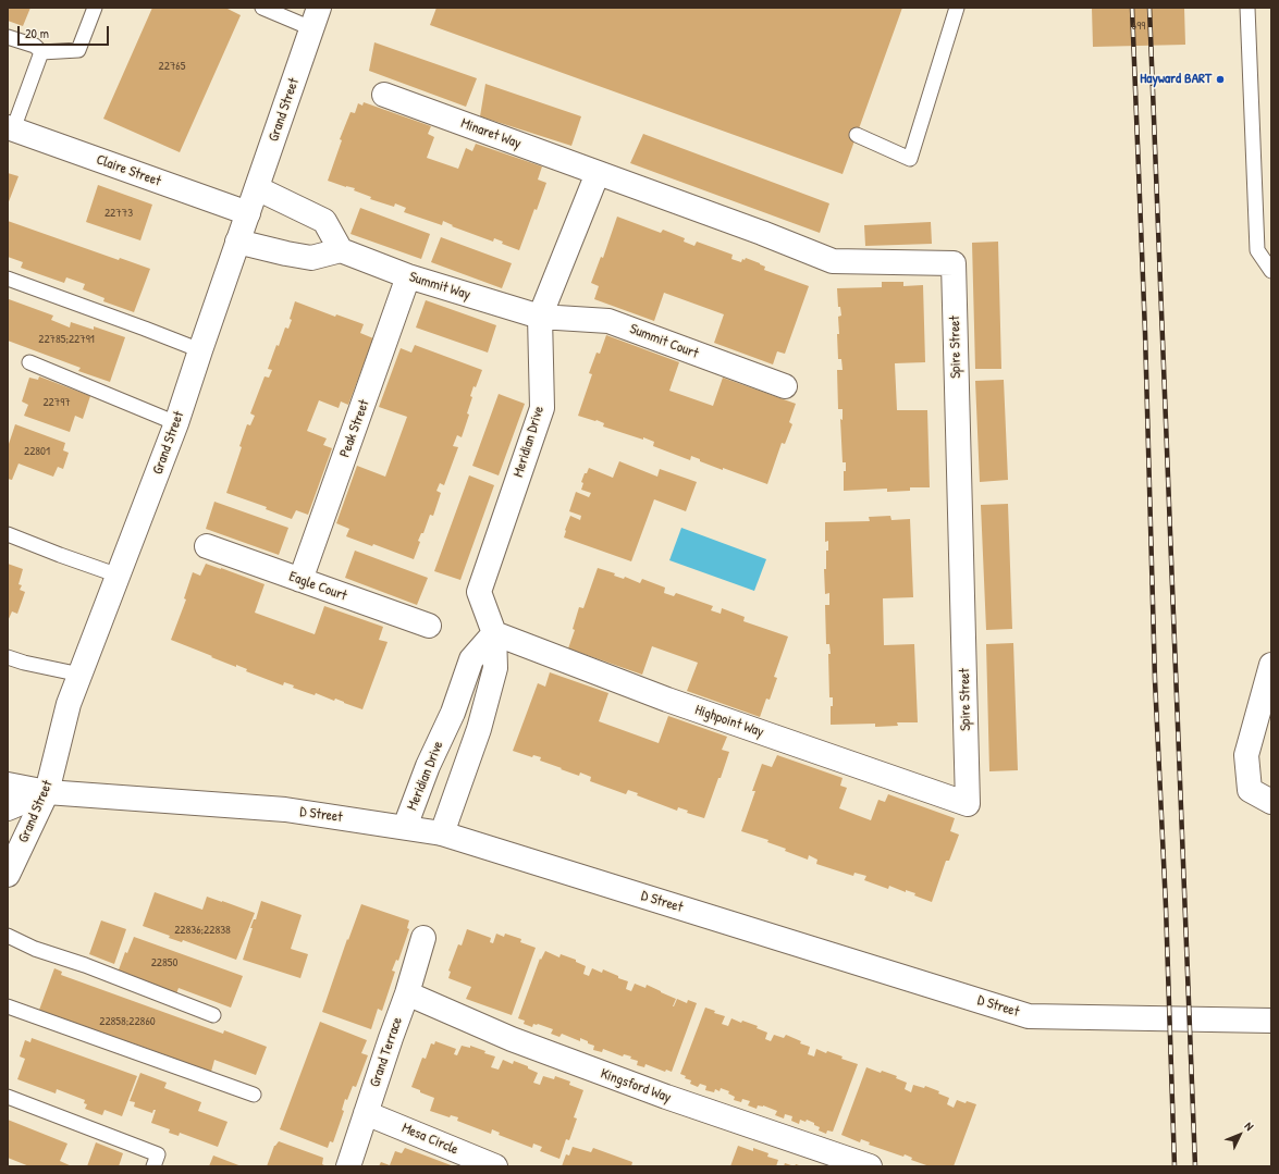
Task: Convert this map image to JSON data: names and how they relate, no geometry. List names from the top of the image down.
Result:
{
  "streets": {
    "street": [
      "Grand Street",
      "Minaret Way",
      "Claire Street",
      "Summit Way",
      "Summit Court",
      "Spire Street",
      "Peak Street",
      "Meridian Drive",
      "Eagle Court",
      "Highpoint Way",
      "D Street",
      "Grand Terrace",
      "Kingsford Way",
      "Mesa Circle"
    ]
  },
  "crossings": [
    ["Grand Street", "Claire Street"],
    ["Grand Street", "D Street"],
    ["Minaret Way", "Spire Street"],
    ["Minaret Way", "Meridian Drive"],
    ["Summit Way", "Summit Court"],
    ["Summit Way", "Peak Street"],
    ["Summit Way", "Meridian Drive"],
    ["Summit Court", "Meridian Drive"],
    ["Spire Street", "Meridian Drive"],
    ["Spire Street", "Highpoint Way"],
    ["Peak Street", "Eagle Court"],
    ["Meridian Drive", "Highpoint Way"],
    ["Meridian Drive", "D Street"],
    ["Grand Terrace", "Kingsford Way"],
    ["Grand Terrace", "Mesa Circle"]
  ],
  "places": ["Hayward BART"],
  "house_numbers": [
    "699",
    "22765",
    "22773",
    "22785;22791",
    "22797",
    "22801",
    "22836;22838",
    "22850",
    "22858;22860"
  ],
  "scale_bar": "20 m",
  "north": "top right"
}
